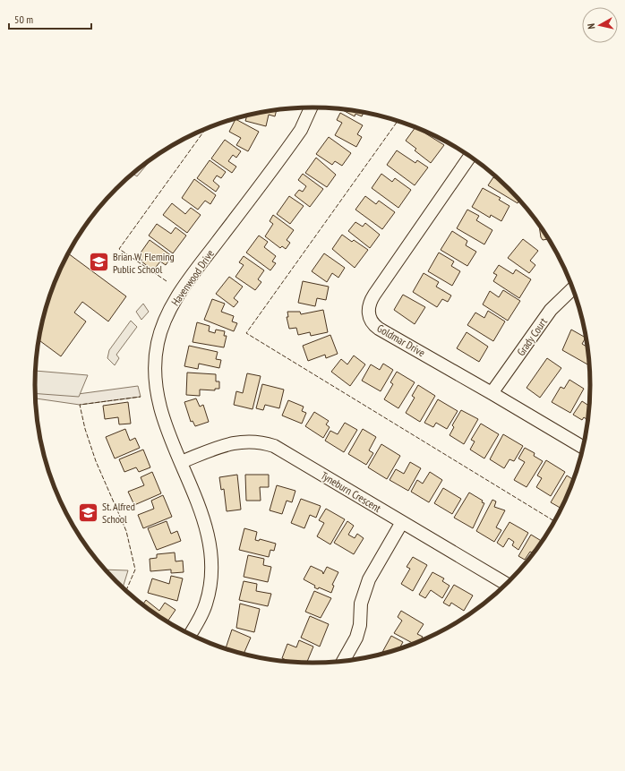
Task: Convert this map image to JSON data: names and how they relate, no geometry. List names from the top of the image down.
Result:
{
  "streets": {
    "street": [
      "Havenwood Drive",
      "Grady Court",
      "Goldmar Drive",
      "Tyneburn Crescent"
    ]
  },
  "crossings": [
    ["Havenwood Drive", "Tyneburn Crescent"],
    ["Grady Court", "Goldmar Drive"]
  ],
  "places": {
    "school or university": ["Brian W. Fleming Public School", "St. Alfred School"]
  },
  "scale_bar": "50 m",
  "north": "left"
}
